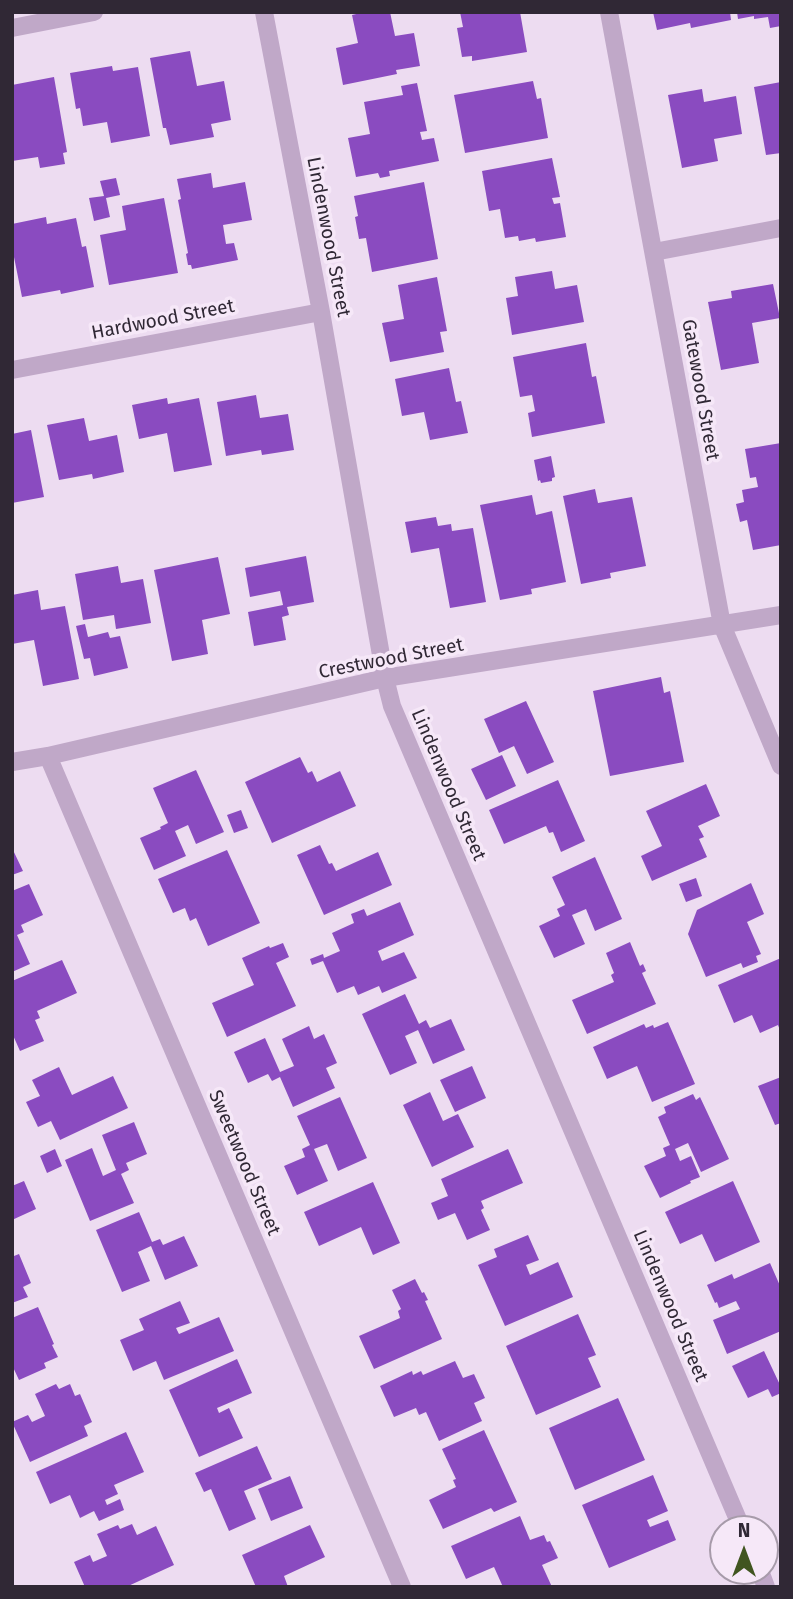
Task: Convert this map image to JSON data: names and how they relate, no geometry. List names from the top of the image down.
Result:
{
  "streets": {
    "street": [
      "Lindenwood Street",
      "Hardwood Street",
      "Gatewood Street",
      "Crestwood Street",
      "Sweetwood Street"
    ]
  },
  "crossings": [
    ["Lindenwood Street", "Hardwood Street"],
    ["Lindenwood Street", "Crestwood Street"],
    ["Gatewood Street", "Crestwood Street"],
    ["Crestwood Street", "Sweetwood Street"]
  ],
  "north": "top"
}
